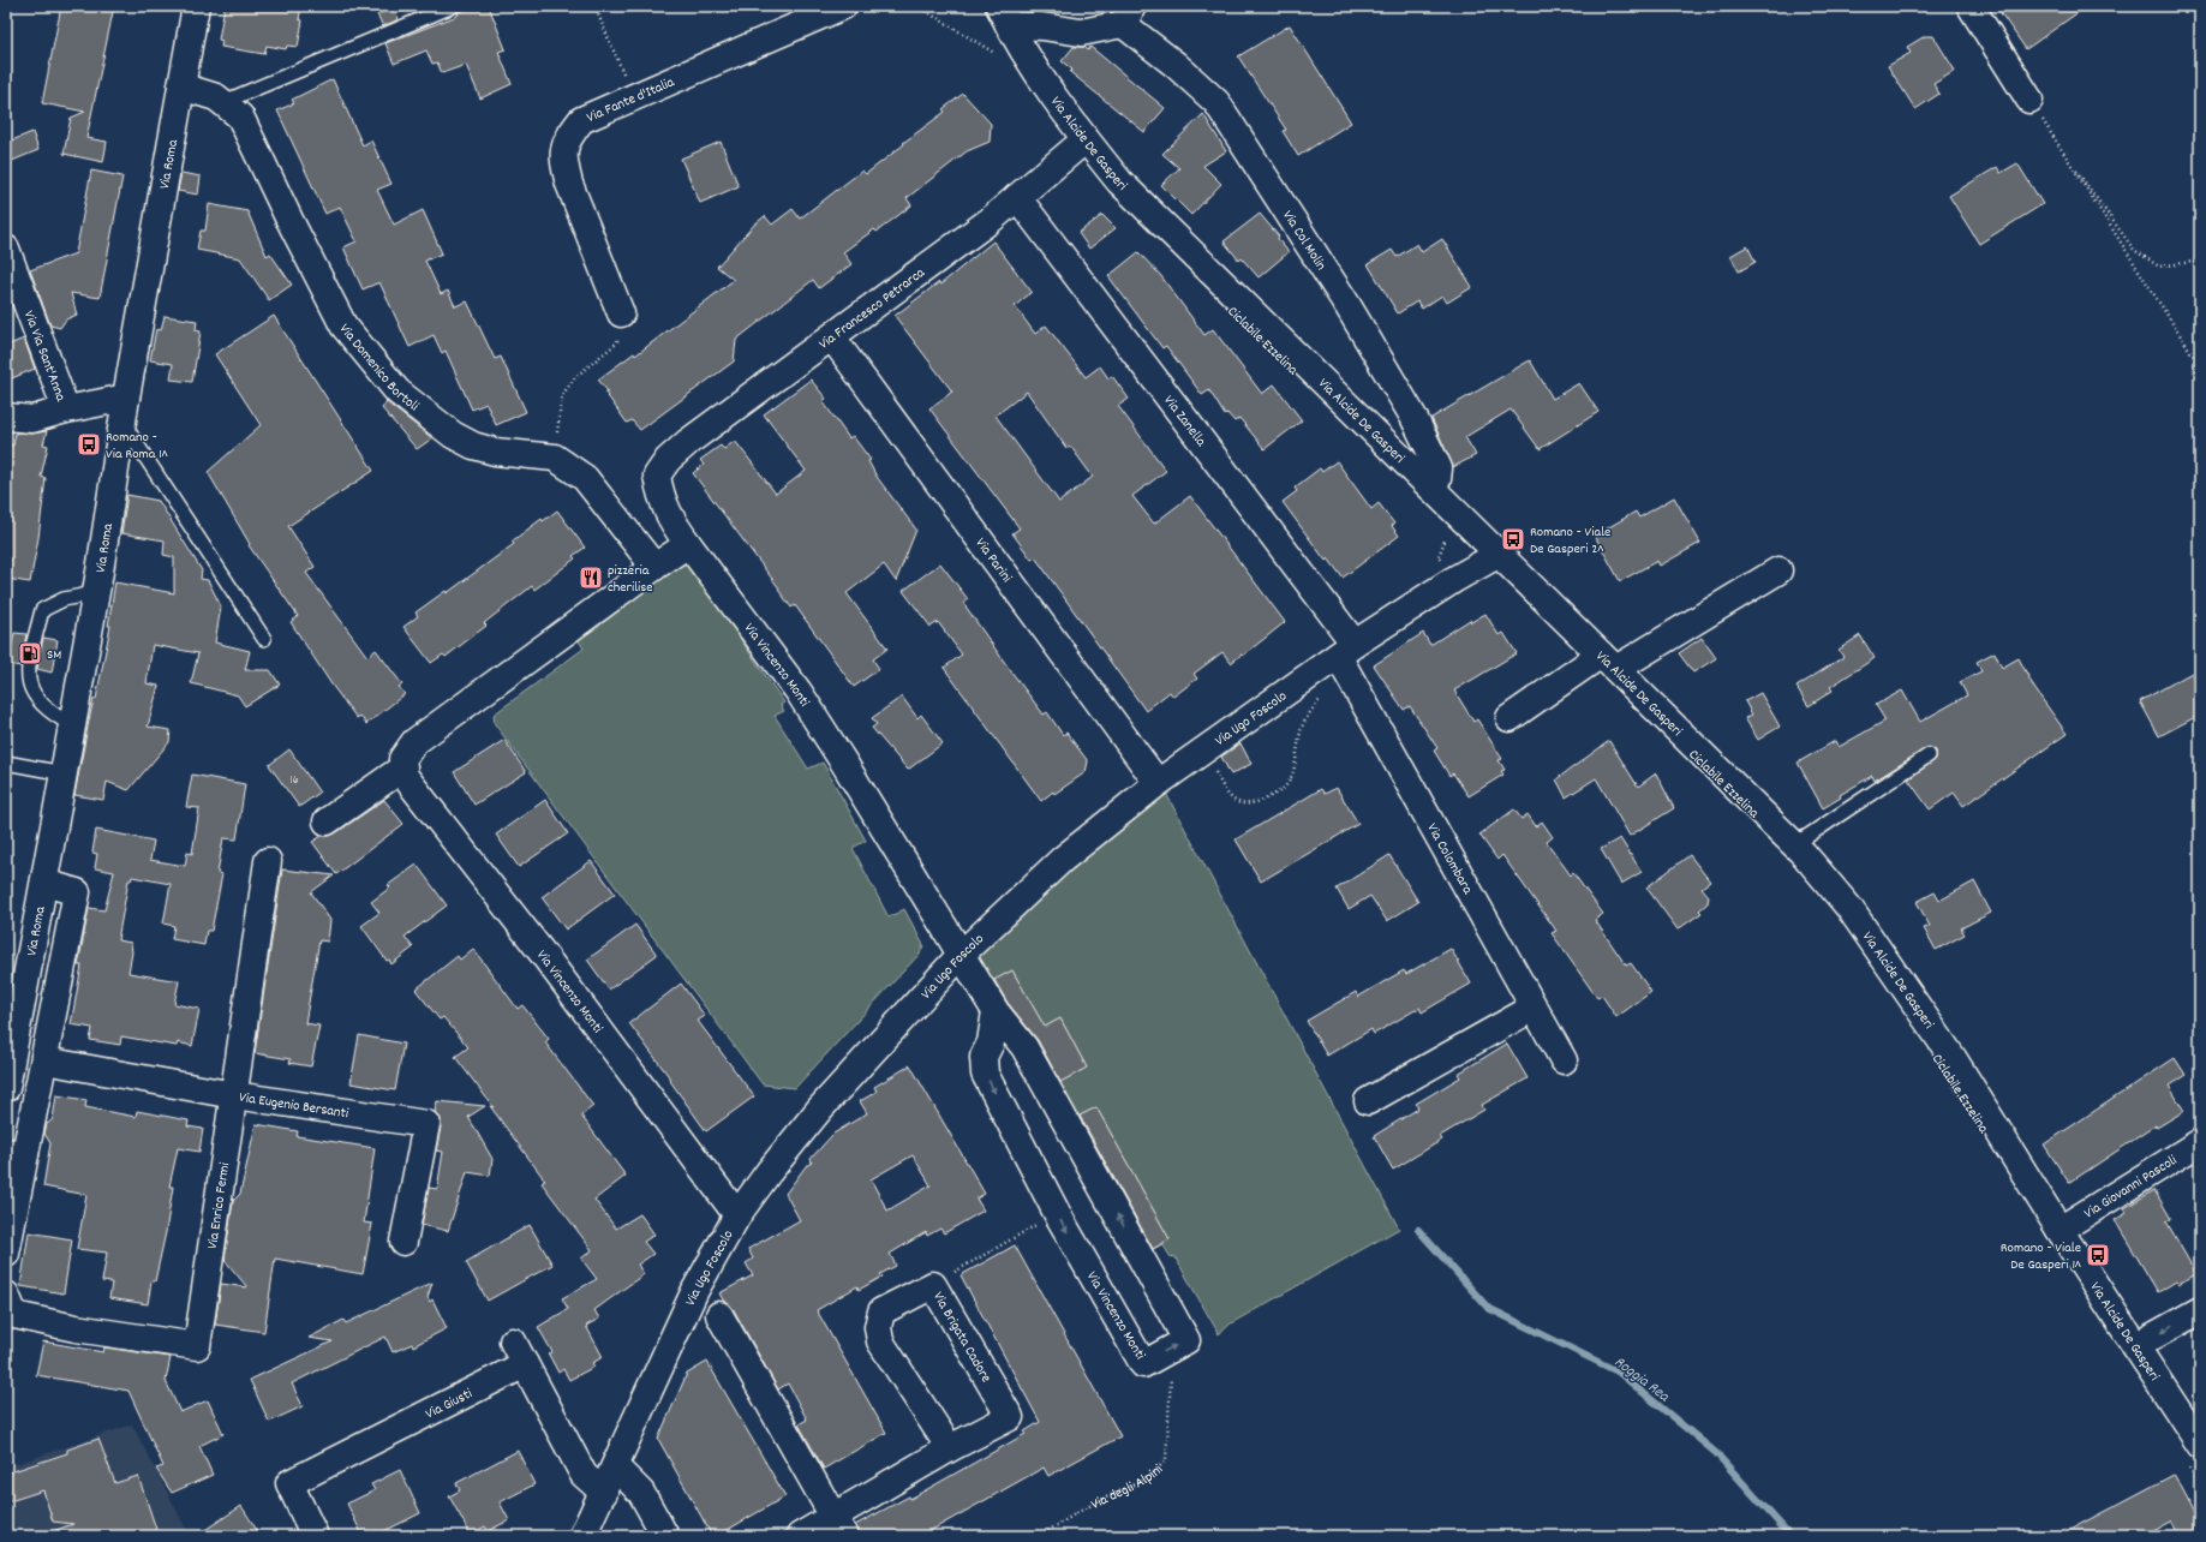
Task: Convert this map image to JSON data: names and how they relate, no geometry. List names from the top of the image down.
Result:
{
  "streets": {
    "street": [
      "Via Fante d'Italia",
      "Via Alcide De Gasperi",
      "Via Roma",
      "Via Col Molin",
      "Via Francesco Petrarca",
      "Via Via Sant'Anna",
      "Via Domenico Bortoli",
      "Via Zanella",
      "Via Parini",
      "Via Vincenzo Monti",
      "Via Ugo Foscolo",
      "Via Colombara",
      "Via Eugenio Bersanti",
      "Via Giovanni Pascoli",
      "Via Enrico Fermi",
      "Via Brigata Cadore",
      "Via Giusti"
    ],
    "path": ["Via degli Alpini"]
  },
  "crossings": [
    ["Via Alcide De Gasperi", "Via Col Molin"],
    ["Via Alcide De Gasperi", "Via Francesco Petrarca"],
    ["Via Alcide De Gasperi", "Via Ugo Foscolo"],
    ["Via Alcide De Gasperi", "Via Giovanni Pascoli"],
    ["Via Roma", "Via Domenico Bortoli"],
    ["Via Francesco Petrarca", "Via Zanella"],
    ["Via Francesco Petrarca", "Via Parini"],
    ["Via Francesco Petrarca", "Via Vincenzo Monti"],
    ["Via Zanella", "Via Ugo Foscolo"],
    ["Via Zanella", "Via Colombara"],
    ["Via Parini", "Via Ugo Foscolo"],
    ["Via Vincenzo Monti", "Via Ugo Foscolo"],
    ["Via Vincenzo Monti", "Via degli Alpini"],
    ["Via Ugo Foscolo", "Via Colombara"],
    ["Via Ugo Foscolo", "Via Giusti"],
    ["Via Eugenio Bersanti", "Via Enrico Fermi"]
  ],
  "water": ["Roggia Rea"],
  "places": {
    "bus stop": ["Romano - Via Roma 1^", "Romano - Viale De Gasperi 2^", "Romano - Viale De Gasperi 1^"],
    "restaurant": ["pizzeria cherilise"],
    "fuel station": ["SM"]
  },
  "house_numbers": ["16"]
}
